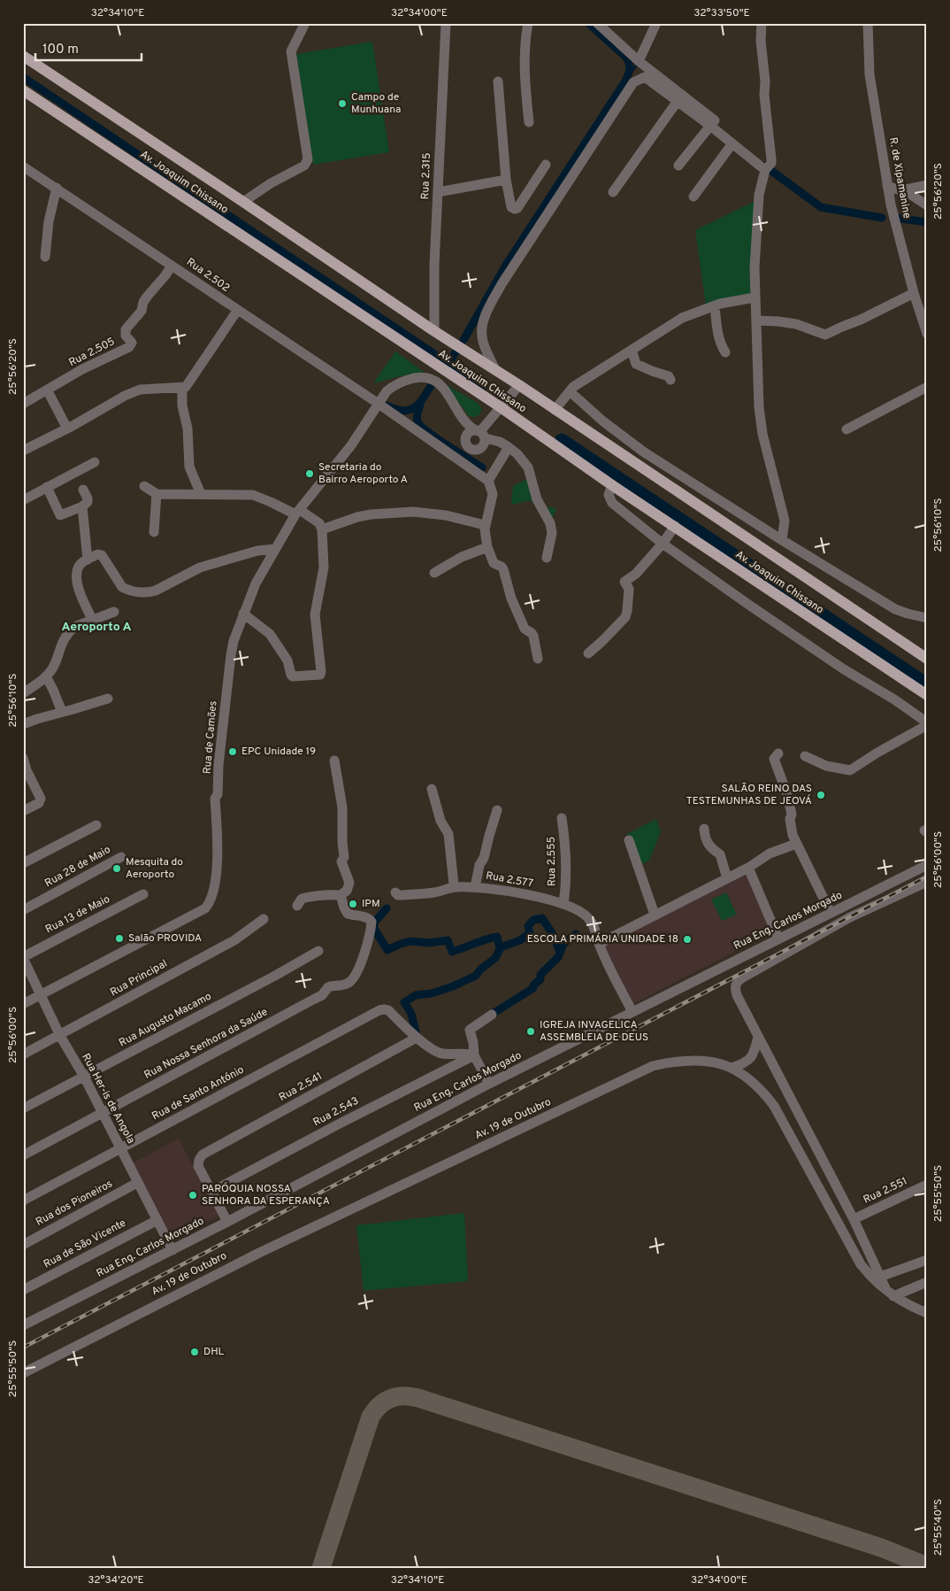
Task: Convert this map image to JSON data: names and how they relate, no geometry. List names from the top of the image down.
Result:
{
  "streets": {
    "main road": ["Av. Joaquim Chissano"],
    "street": [
      "Rua 2.315",
      "R. de Xipamanine",
      "Rua 2.502",
      "Rua 2.505",
      "Rua de Camões",
      "Rua 2.555",
      "Rua 28 de Maio",
      "Rua 2.577",
      "Rua 13 de Maio",
      "Rua Eng. Carlos Morgado",
      "Rua Principal",
      "Rua Augusto Macamo",
      "Rua Nossa Senhora da Saúde",
      "Rua 2.541",
      "Rua de Santo António",
      "Rua Her-is de Angola",
      "Rua 2.543",
      "Av. 19 de Outubro",
      "Rua 2.551",
      "Rua dos Pioneiros",
      "Rua de São Vicente"
    ]
  },
  "crossings": [
    ["Rua 2.315", "Av. Joaquim Chissano"],
    ["Rua 2.502", "Rua 2.505"],
    ["Rua 2.502", "Rua de Camões"],
    ["Rua de Camões", "Rua Her-is de Angola"],
    ["Rua 2.555", "Rua 2.577"],
    ["Rua 2.577", "Rua Eng. Carlos Morgado"],
    ["Rua 13 de Maio", "Rua Her-is de Angola"],
    ["Rua Eng. Carlos Morgado", "Rua Her-is de Angola"],
    ["Rua Principal", "Rua Her-is de Angola"],
    ["Rua Augusto Macamo", "Rua Her-is de Angola"],
    ["Rua Nossa Senhora da Saúde", "Rua Her-is de Angola"],
    ["Rua 2.541", "Rua de Santo António"],
    ["Rua 2.541", "Rua 2.543"],
    ["Rua de Santo António", "Rua Her-is de Angola"],
    ["Rua Her-is de Angola", "Rua dos Pioneiros"],
    ["Rua Her-is de Angola", "Rua de São Vicente"]
  ],
  "districts": ["Aeroporto A"],
  "places": [
    "Campo de Munhuana",
    "Secretaria do Bairro Aeroporto A",
    "EPC Unidade 19",
    "SALÃO REINO DAS TESTEMUNHAS DE JEOVÁ",
    "Mesquita do Aeroporto",
    "IPM",
    "Salão PROVIDA",
    "ESCOLA PRIMÁRIA UNIDADE 18",
    "IGREJA INVAGELICA ASSEMBLEIA DE DEUS",
    "PARÓQUIA NOSSA SENHORA DA ESPERANÇA",
    "DHL"
  ],
  "scale_bar": "100 m",
  "coordinates": [
    "32°34'10\"E",
    "32°34'00\"E",
    "32°33'50\"E",
    "25°56'20\"S",
    "25°56'10\"S",
    "25°56'00\"S",
    "25°55'50\"S",
    "25°55'40\"S",
    "32°34'20\"E"
  ]
}
